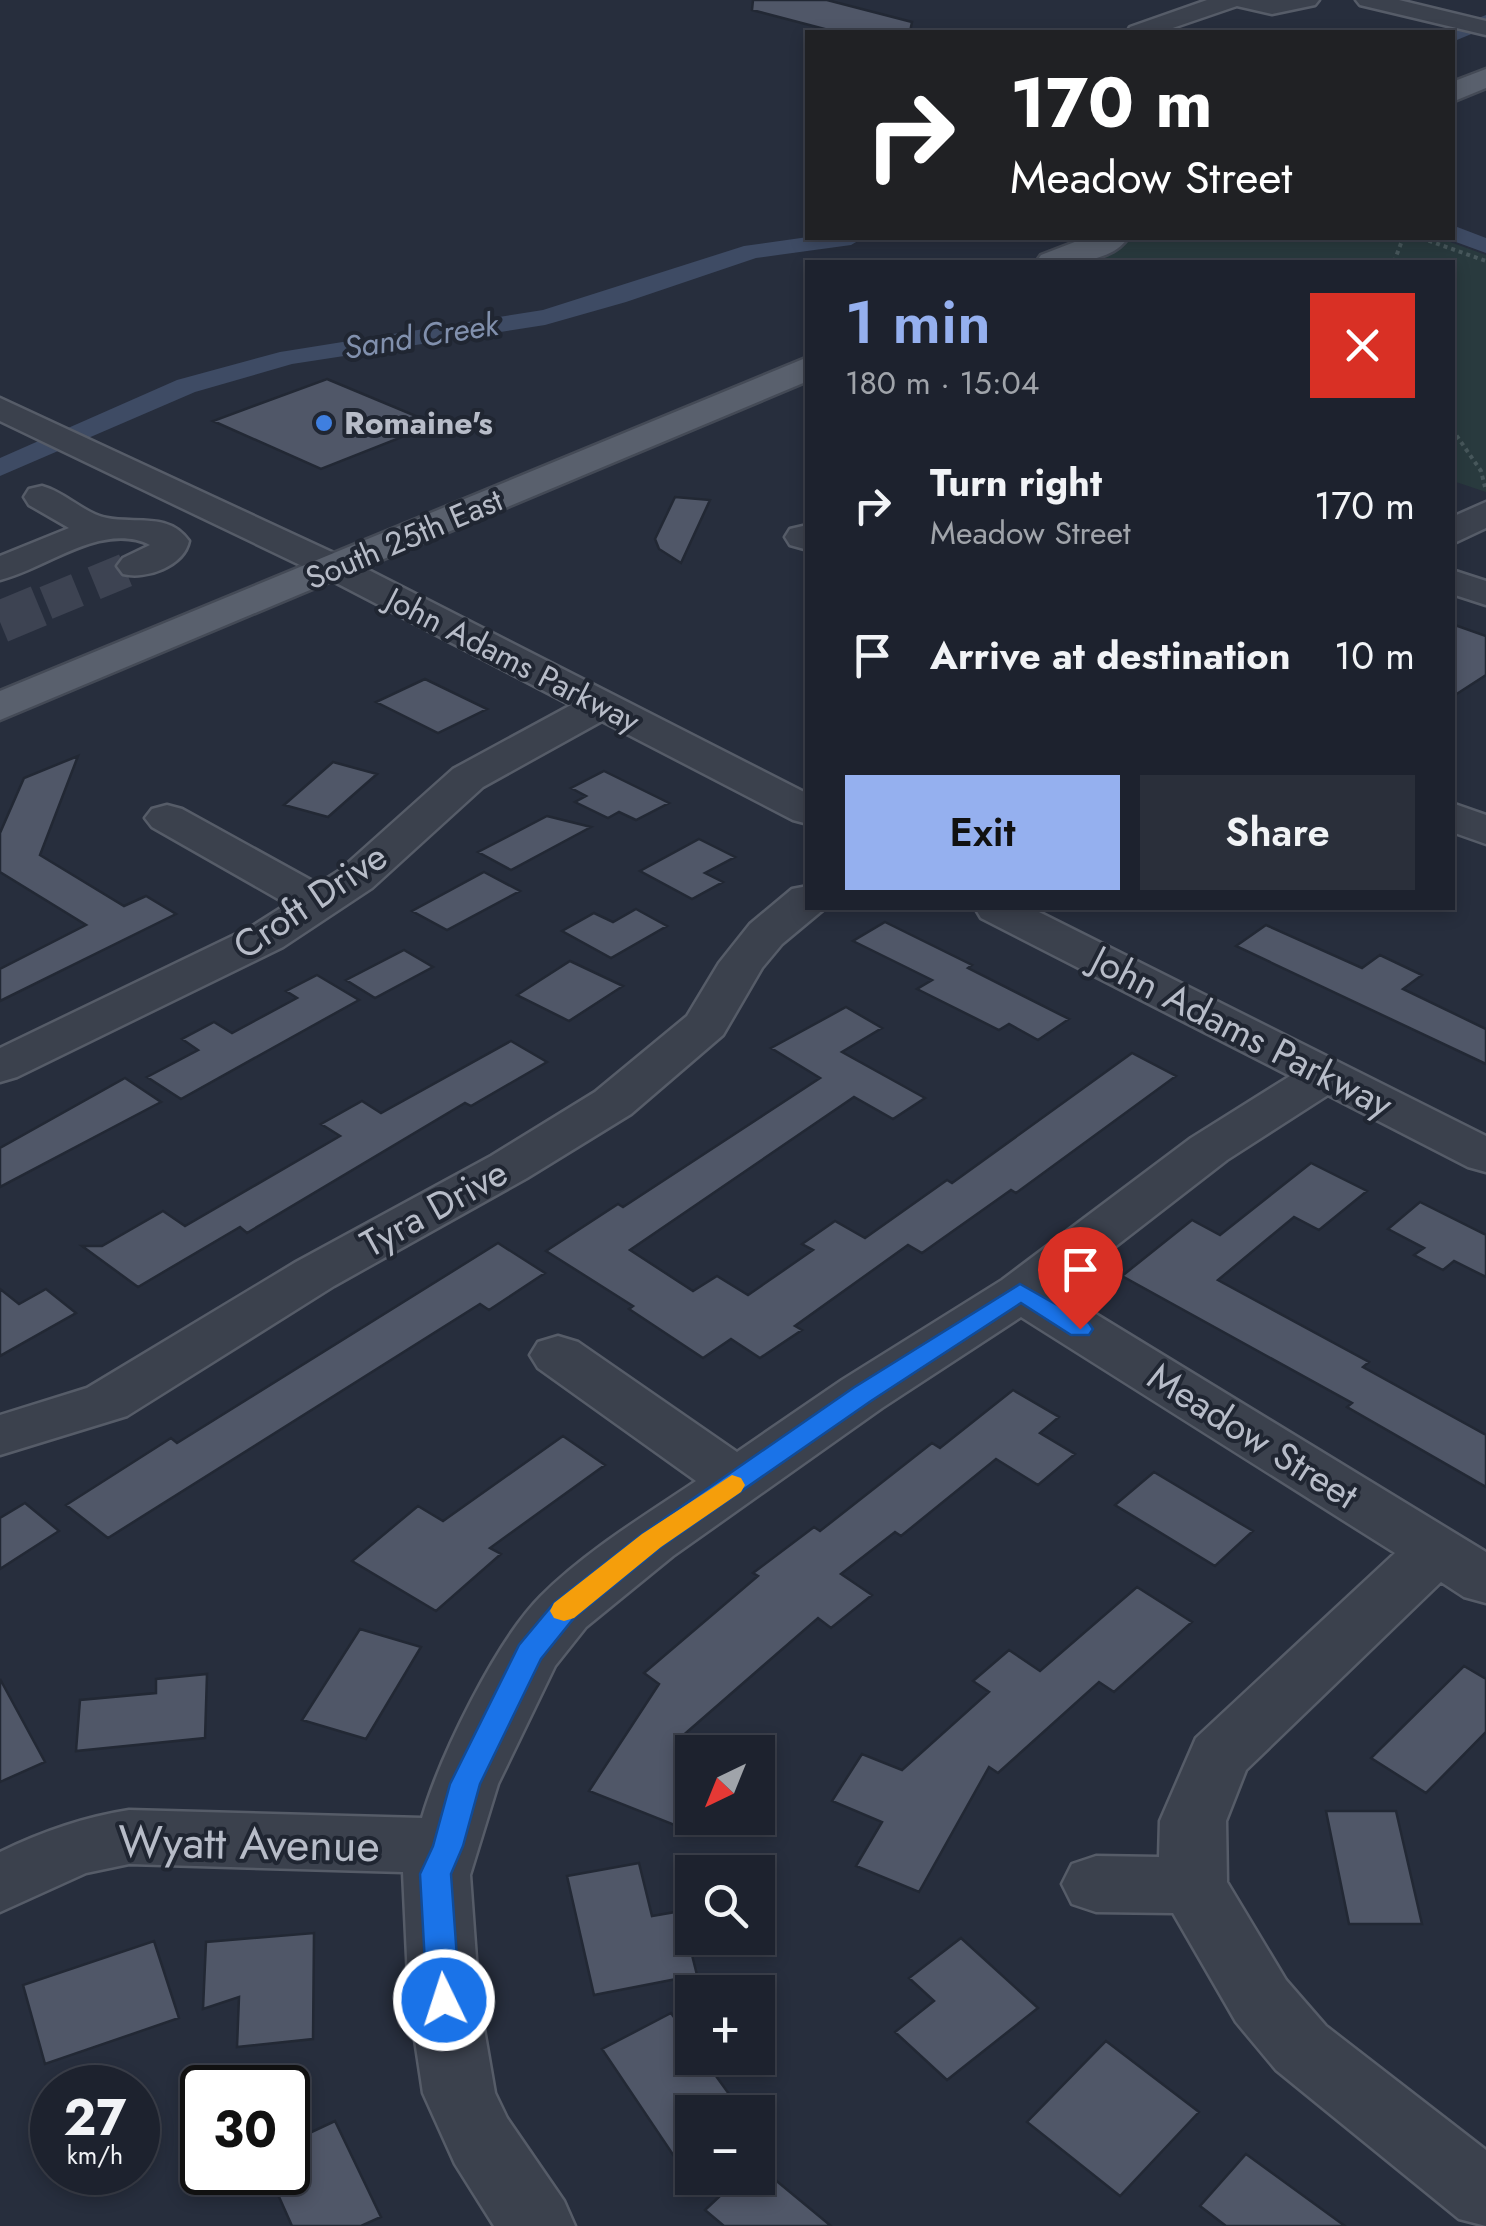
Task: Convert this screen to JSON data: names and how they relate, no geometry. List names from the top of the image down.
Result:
{
  "streets": {
    "main road": ["South 25th East"],
    "street": [
      "John Adams Parkway",
      "Croft Drive",
      "Tyra Drive",
      "Meadow Street",
      "Wyatt Avenue"
    ]
  },
  "crossings": [
    ["South 25th East", "John Adams Parkway"],
    ["John Adams Parkway", "Croft Drive"]
  ],
  "water": ["Sand Creek"],
  "places": ["Romaine's"],
  "north": "bottom left",
  "page": {
    "turn": ["170 m", "Meadow Street"],
    "heading": ["1 min", "180 m · 15:04"],
    "list": [
      {
        "name": "Turn right",
        "note": "Meadow Street",
        "value": "170 m"
      },
      {
        "name": "Arrive at destination",
        "value": "10 m"
      }
    ],
    "buttons": ["Exit", "Share"],
    "map_buttons": ["+", "−"],
    "speed": "27 km/h",
    "limit": "30"
  }
}
